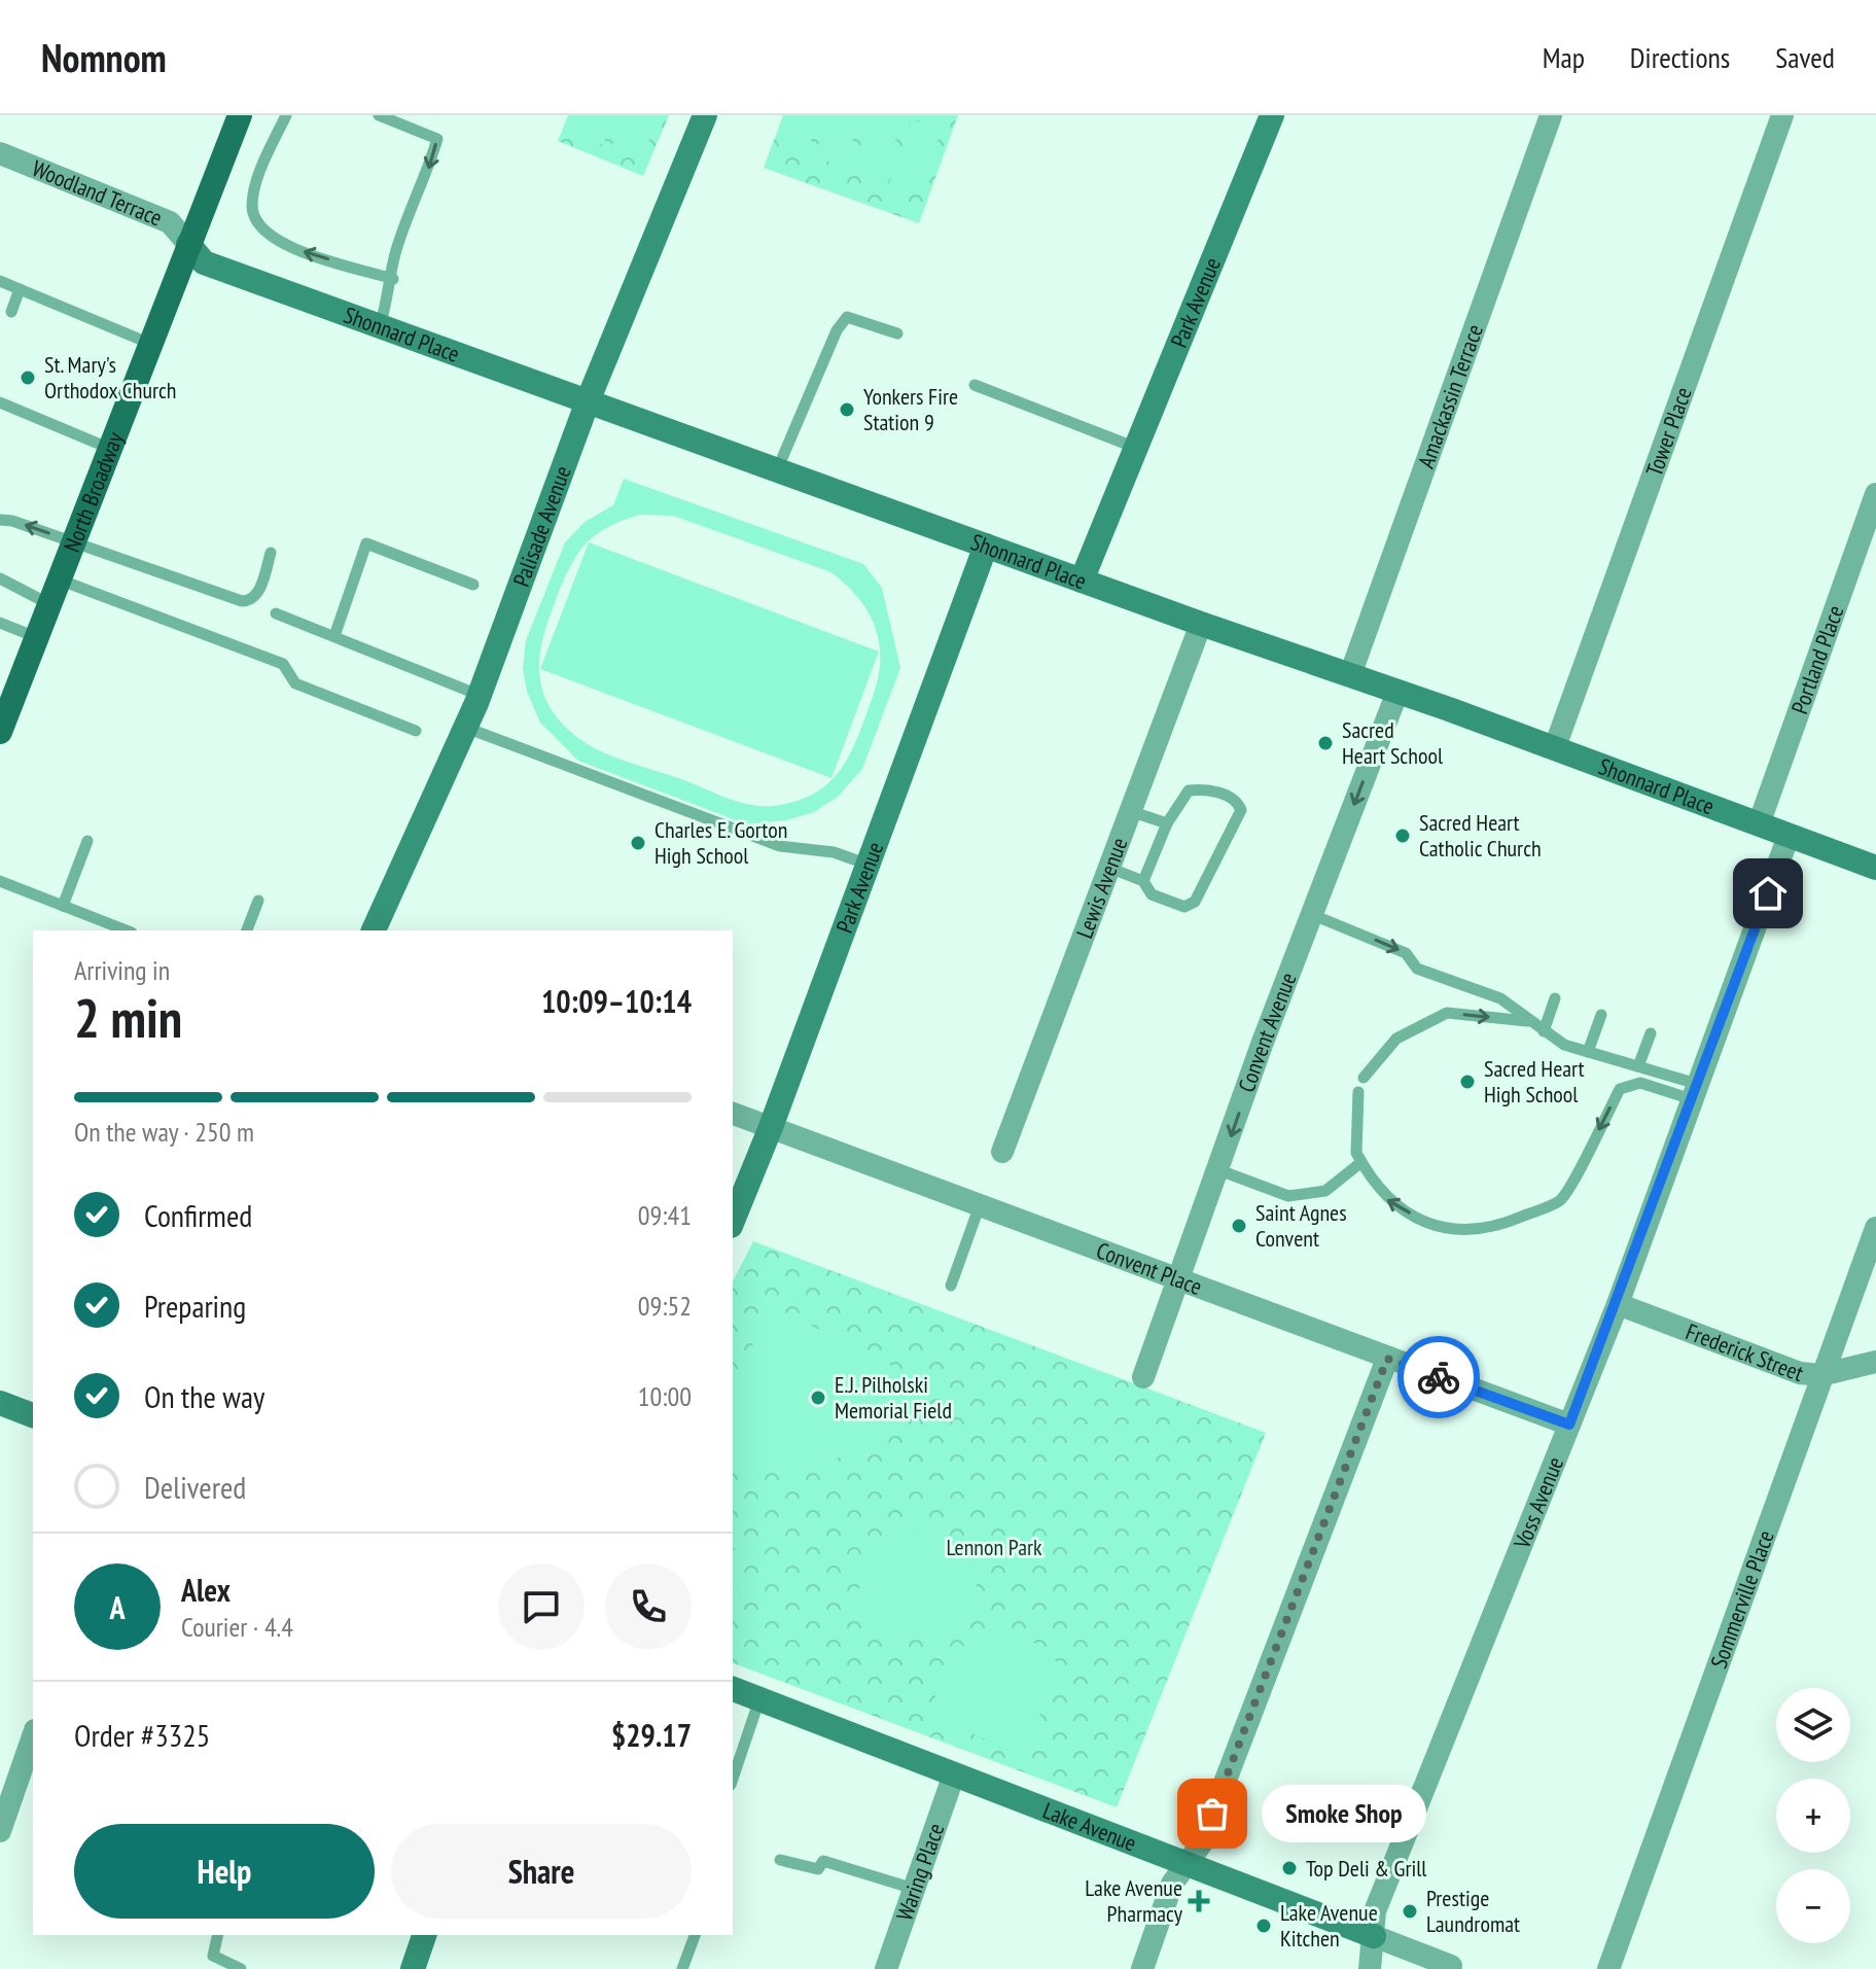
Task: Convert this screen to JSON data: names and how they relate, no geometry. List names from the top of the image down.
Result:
{
  "streets": {
    "main road": ["North Broadway"],
    "street": [
      "Woodland Terrace",
      "Park Avenue",
      "Shonnard Place",
      "Amackassin Terrace",
      "Tower Place",
      "Palisade Avenue",
      "Portland Place",
      "Lewis Avenue",
      "Convent Avenue",
      "Convent Place",
      "Frederick Street",
      "Voss Avenue",
      "Sommerville Place",
      "Lake Avenue",
      "Waring Place"
    ]
  },
  "crossings": [
    ["Woodland Terrace", "Shonnard Place"],
    ["Woodland Terrace", "North Broadway"],
    ["Park Avenue", "Shonnard Place"],
    ["Park Avenue", "Convent Place"],
    ["Shonnard Place", "Amackassin Terrace"],
    ["Shonnard Place", "Tower Place"],
    ["Shonnard Place", "North Broadway"],
    ["Shonnard Place", "Palisade Avenue"],
    ["Shonnard Place", "Portland Place"],
    ["Shonnard Place", "Lewis Avenue"],
    ["Shonnard Place", "Convent Avenue"],
    ["Shonnard Place", "Voss Avenue"],
    ["Convent Avenue", "Convent Place"],
    ["Convent Place", "Voss Avenue"],
    ["Frederick Street", "Voss Avenue"],
    ["Frederick Street", "Sommerville Place"],
    ["Voss Avenue", "Lake Avenue"],
    ["Lake Avenue", "Waring Place"]
  ],
  "one_way": ["Convent Avenue"],
  "parks": ["Lennon Park"],
  "places": {
    "other": [
      "St. Mary's Orthodox Church",
      "Yonkers Fire Station 9",
      "Sacred Heart School",
      "Sacred Heart Catholic Church",
      "Charles E. Gorton High School",
      "Sacred Heart High School",
      "Saint Agnes Convent",
      "E.J. Pilholski Memorial Field",
      "Smoke Shop",
      "Top Deli & Grill",
      "Prestige Laundromat",
      "Lake Avenue Kitchen"
    ],
    "health": ["Lake Avenue Pharmacy"]
  },
  "page": {
    "header": "Nomnom",
    "nav": ["Map", "Directions", "Saved"],
    "heading": ["2 min", "Arriving in", "10:09–10:14"],
    "panel": [
      "Alex",
      "Courier · 4.4",
      "Order #3325",
      "$29.17"
    ],
    "bar": "On the way · 250 m",
    "list": [
      ["Confirmed", "09:41"],
      ["Preparing", "09:52"],
      ["On the way", "10:00"],
      "Delivered"
    ],
    "round": "A",
    "map_buttons": ["+", "−"],
    "bubble": "Smoke Shop",
    "buttons": ["Help", "Share"]
  }
}
